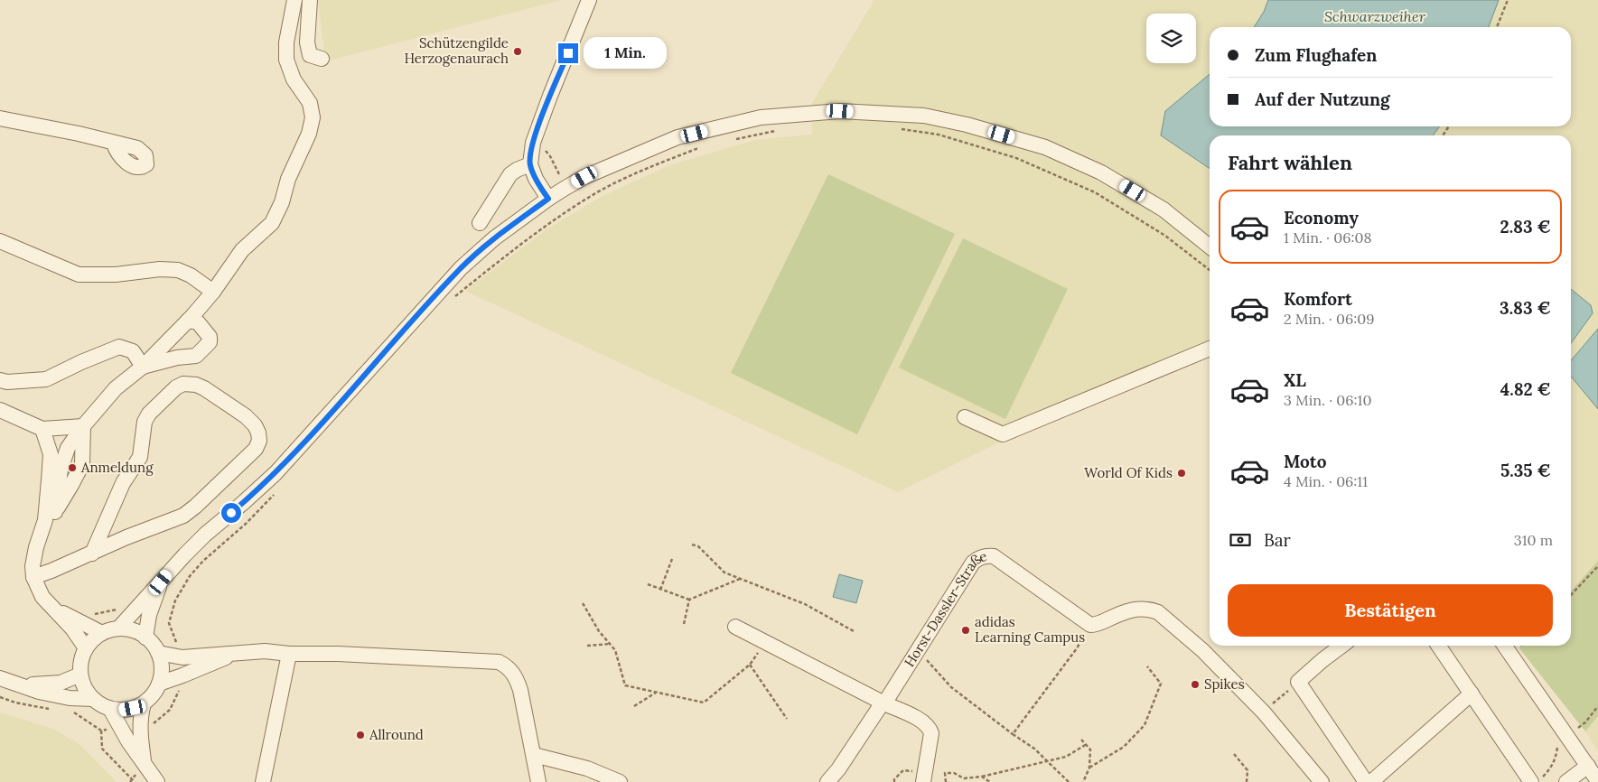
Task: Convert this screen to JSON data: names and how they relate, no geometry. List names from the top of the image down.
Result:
{
  "streets": {
    "street": ["Horst-Dassler-Straße"]
  },
  "water": ["Schwarzweiher"],
  "places": [
    "Schützengilde Herzogenaurach",
    "Anmeldung",
    "World Of Kids",
    "adidas Learning Campus",
    "Spikes",
    "Allround"
  ],
  "page": {
    "banner": ["Zum Flughafen", "Auf der Nutzung"],
    "bubble": "1 Min.",
    "heading": "Fahrt wählen",
    "list": [
      {
        "name": "Economy",
        "note": "1 Min. · 06:08",
        "value": "2.83 €"
      },
      {
        "name": "Komfort",
        "note": "2 Min. · 06:09",
        "value": "3.83 €"
      },
      {
        "name": "XL",
        "note": "3 Min. · 06:10",
        "value": "4.82 €"
      },
      {
        "name": "Moto",
        "note": "4 Min. · 06:11",
        "value": "5.35 €"
      }
    ],
    "pay": ["Bar", "310 m"],
    "buttons": "Bestätigen"
  }
}
